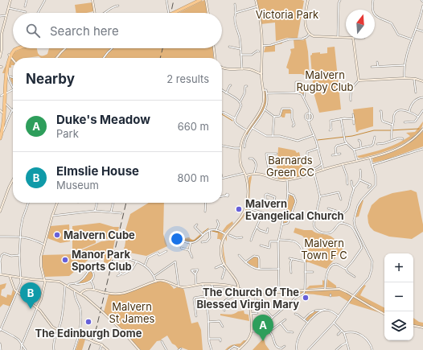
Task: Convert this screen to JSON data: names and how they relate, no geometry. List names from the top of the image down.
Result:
{
  "parks": [
    "Victoria Park",
    "Malvern Rugby Club",
    "Barnards Green CC",
    "Malvern Town F C",
    "Malvern St James"
  ],
  "places": [
    "Malvern Evangelical Church",
    "Malvern Cube",
    "Manor Park Sports Club",
    "The Church Of The Blessed Virgin Mary",
    "The Edinburgh Dome"
  ],
  "north": "top",
  "page": {
    "search": "Search here",
    "heading": ["Nearby", "2 results"],
    "list": [
      {
        "mark": "A",
        "name": "Duke's Meadow",
        "note": "Park",
        "value": "660 m"
      },
      {
        "mark": "B",
        "name": "Elmslie House",
        "note": "Museum",
        "value": "800 m"
      }
    ],
    "map_buttons": ["+", "−"],
    "pins": ["B", "A"]
  }
}
